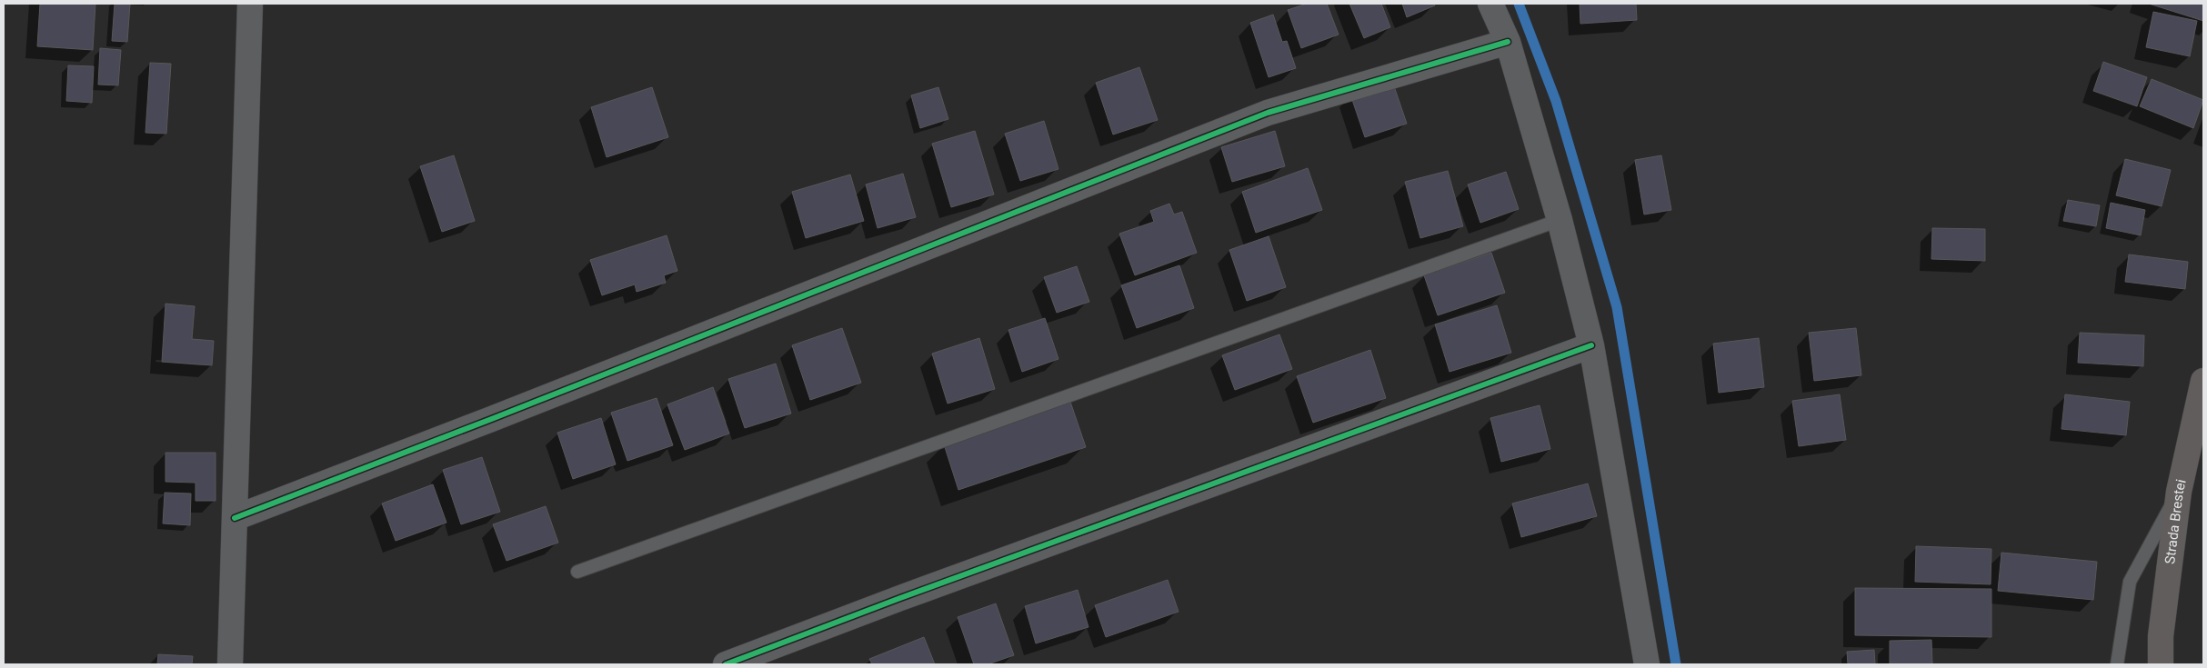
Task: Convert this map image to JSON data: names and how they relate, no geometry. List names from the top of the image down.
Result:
{
  "streets": {
    "main road": ["Strada Brestei"]
  }
}
